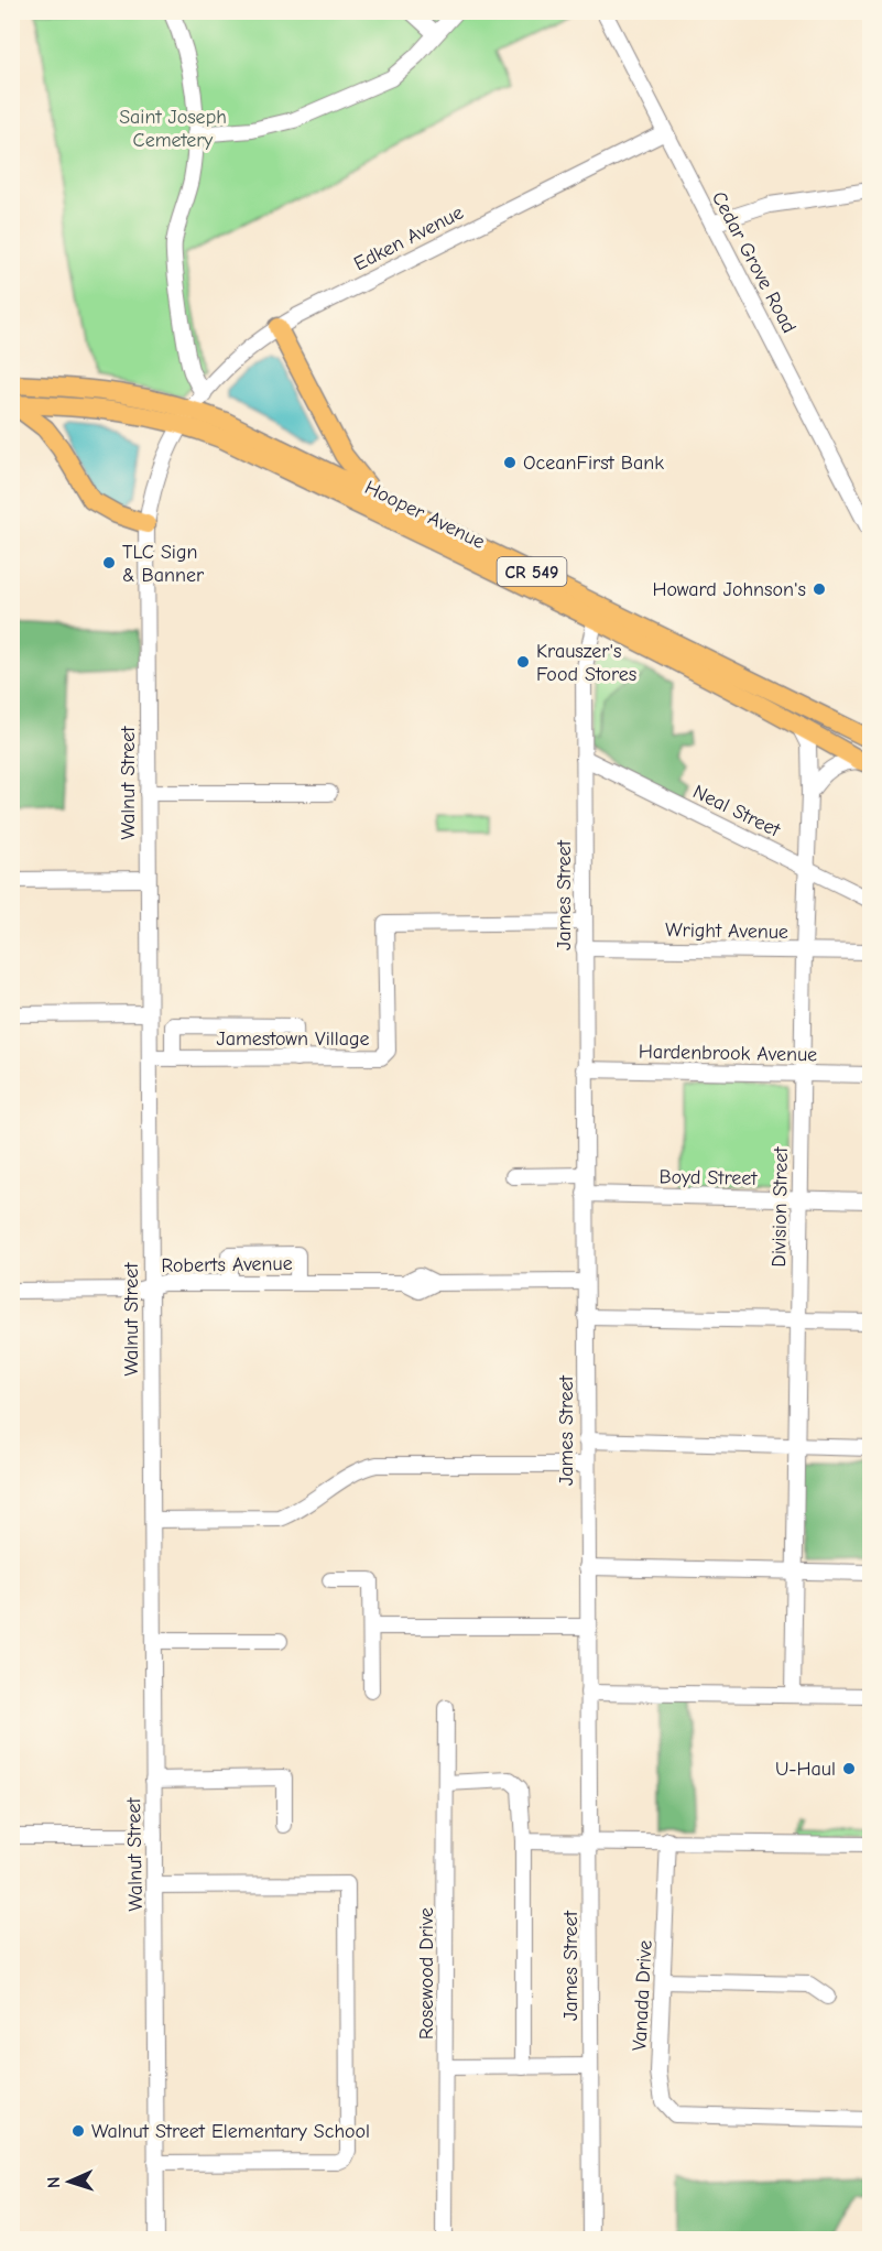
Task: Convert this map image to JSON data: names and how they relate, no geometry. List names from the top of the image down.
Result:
{
  "streets": {
    "main road": ["Hooper Avenue", "CR 549"],
    "street": [
      "Edken Avenue",
      "Cedar Grove Road",
      "Walnut Street",
      "Neal Street",
      "James Street",
      "Wright Avenue",
      "Jamestown Village",
      "Hardenbrook Avenue",
      "Boyd Street",
      "Division Street",
      "Roberts Avenue",
      "Rosewood Drive",
      "Vanada Drive"
    ]
  },
  "crossings": [
    ["Edken Avenue", "Cedar Grove Road"],
    ["Edken Avenue", "Hooper Avenue"],
    ["Edken Avenue", "Walnut Street"],
    ["Hooper Avenue", "Walnut Street"],
    ["Hooper Avenue", "James Street"],
    ["Hooper Avenue", "Division Street"],
    ["Walnut Street", "Jamestown Village"],
    ["Walnut Street", "Roberts Avenue"],
    ["Neal Street", "James Street"],
    ["Neal Street", "Division Street"],
    ["James Street", "Wright Avenue"],
    ["James Street", "Jamestown Village"],
    ["James Street", "Hardenbrook Avenue"],
    ["James Street", "Boyd Street"],
    ["James Street", "Roberts Avenue"],
    ["Wright Avenue", "Division Street"],
    ["Hardenbrook Avenue", "Division Street"],
    ["Boyd Street", "Division Street"]
  ],
  "parks": ["Saint Joseph Cemetery"],
  "places": [
    "OceanFirst Bank",
    "TLC Sign & Banner",
    "Howard Johnson's",
    "Krauszer's Food Stores",
    "U-Haul",
    "Walnut Street Elementary School"
  ],
  "north": "left"
}
